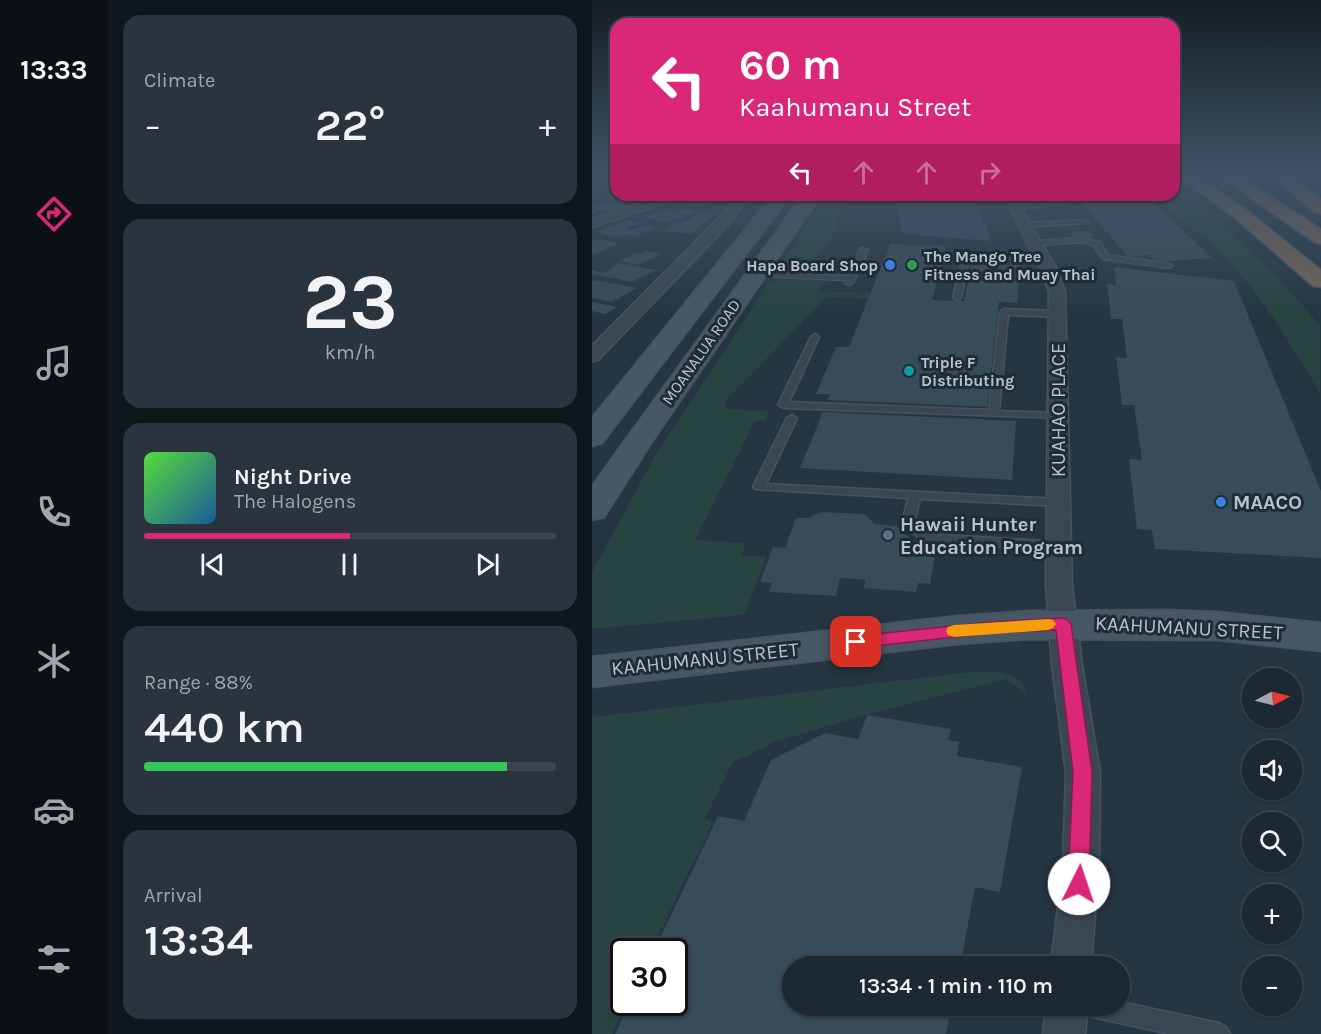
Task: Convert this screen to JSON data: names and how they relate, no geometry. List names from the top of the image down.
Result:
{
  "streets": {
    "main road": ["MOANALUA ROAD", "KAAHUMANU STREET"],
    "street": ["KUAHAO PLACE"]
  },
  "crossings": [
    ["KUAHAO PLACE", "KAAHUMANU STREET"]
  ],
  "places": [
    "Hapa Board Shop",
    "The Mango Tree Fitness and Muay Thai",
    "Triple F Distributing",
    "MAACO",
    "Hawaii Hunter Education Program"
  ],
  "north": "right",
  "page": {
    "tabs": "13:33",
    "tile": [
      "Climate",
      ["23", "km/h"],
      ["Range · 88%", "440 km"],
      ["Arrival", "13:34"]
    ],
    "turn": ["60 m", "Kaahumanu Street"],
    "heat": ["−", "22°", "+"],
    "song": ["Night Drive", "The Halogens"],
    "map_buttons": ["+", "−"],
    "limit": "30",
    "trip": "13:34 · 1 min · 110 m"
  }
}
